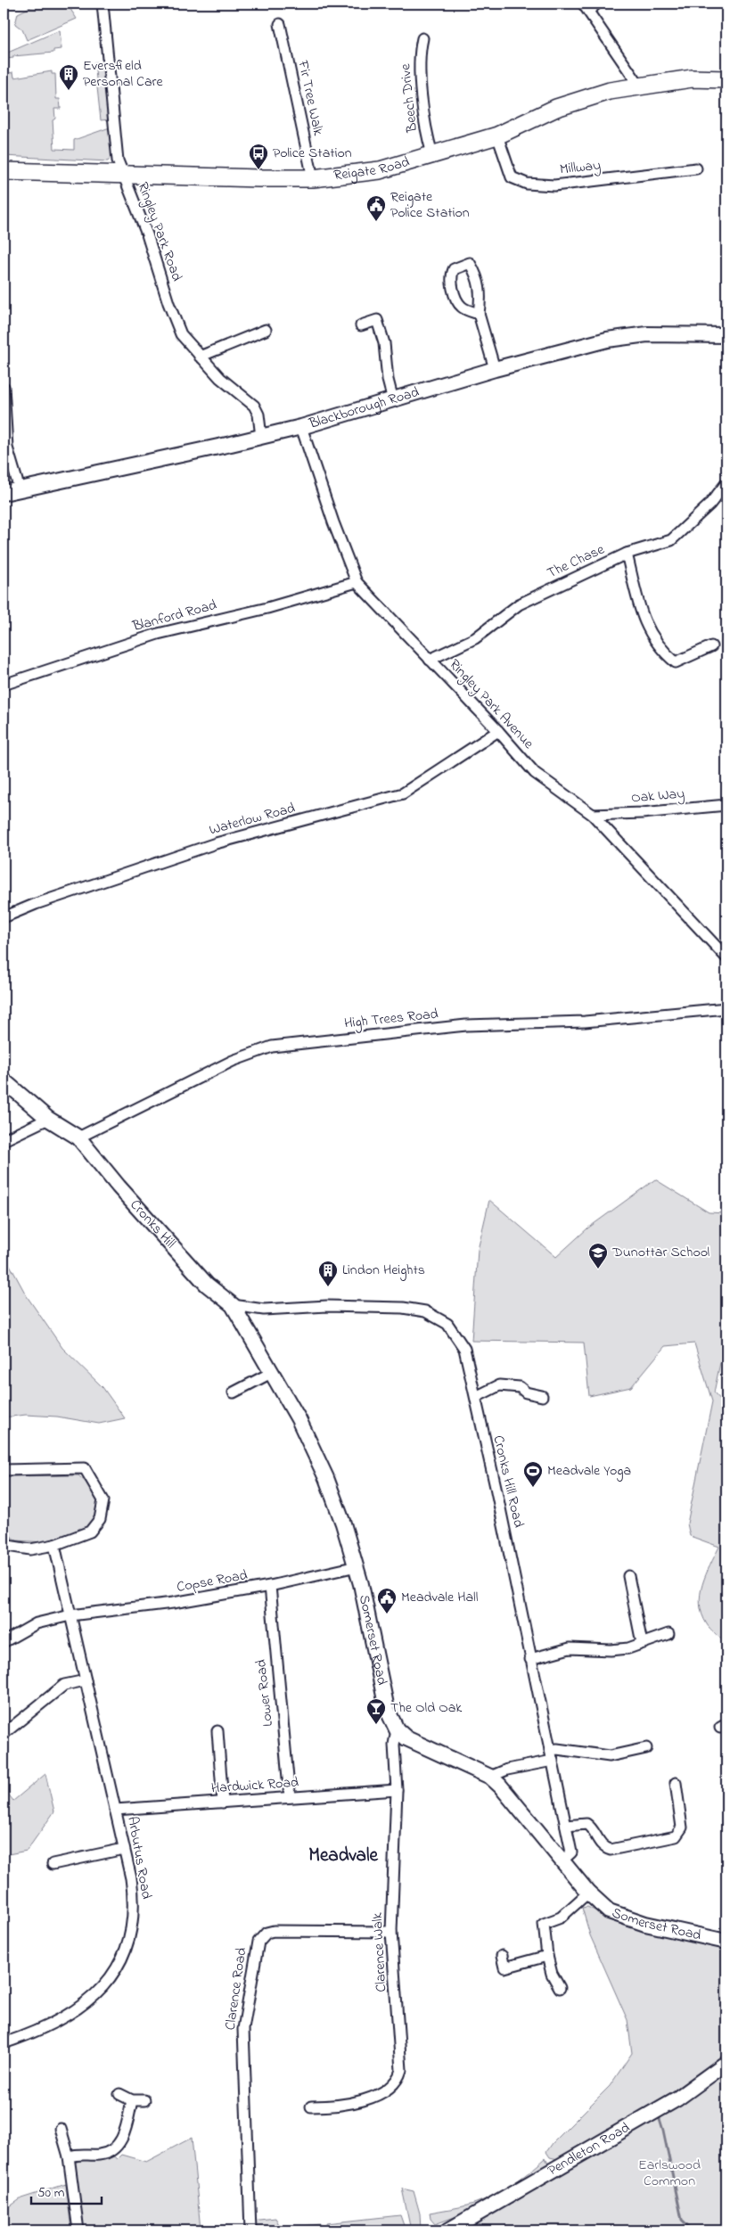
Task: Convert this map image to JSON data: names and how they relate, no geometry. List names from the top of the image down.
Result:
{
  "streets": {
    "main road": ["Reigate Road"],
    "street": [
      "Fir Tree Walk",
      "Beech Drive",
      "Millway",
      "Ringley Park Road",
      "Blackborough Road",
      "The Chase",
      "Blanford Road",
      "Ringley Park Avenue",
      "Oak Way",
      "Waterlow Road",
      "High Trees Road",
      "Cronks Hill",
      "Cronks Hill Road",
      "Copse Road",
      "Somerset Road",
      "Lower Road",
      "Hardwick Road",
      "Arbutus Road",
      "Clarence Walk",
      "Clarence Road",
      "Pendleton Road"
    ]
  },
  "crossings": [
    ["Fir Tree Walk", "Reigate Road"],
    ["Beech Drive", "Reigate Road"],
    ["Millway", "Reigate Road"],
    ["Reigate Road", "Ringley Park Road"],
    ["Ringley Park Road", "Blackborough Road"],
    ["Blackborough Road", "Ringley Park Avenue"],
    ["The Chase", "Ringley Park Avenue"],
    ["Blanford Road", "Ringley Park Avenue"],
    ["Ringley Park Avenue", "Oak Way"],
    ["Ringley Park Avenue", "Waterlow Road"],
    ["High Trees Road", "Cronks Hill"],
    ["Cronks Hill", "Cronks Hill Road"],
    ["Cronks Hill", "Somerset Road"],
    ["Cronks Hill Road", "Somerset Road"],
    ["Copse Road", "Somerset Road"],
    ["Copse Road", "Lower Road"],
    ["Copse Road", "Arbutus Road"],
    ["Somerset Road", "Clarence Walk"],
    ["Lower Road", "Hardwick Road"],
    ["Hardwick Road", "Arbutus Road"],
    ["Hardwick Road", "Clarence Walk"],
    ["Clarence Walk", "Clarence Road"]
  ],
  "districts": ["Meadvale"],
  "parks": ["Earlswood Common"],
  "places": {
    "building": ["Eversfield Personal Care", "Lindon Heights"],
    "bus stop": ["Police Station"],
    "public building": ["Reigate Police Station", "Meadvale Hall"],
    "school or university": ["Dunottar School"],
    "sports": ["Meadvale Yoga"],
    "bar": ["The Old Oak"]
  },
  "scale_bar": "50 m"
}
